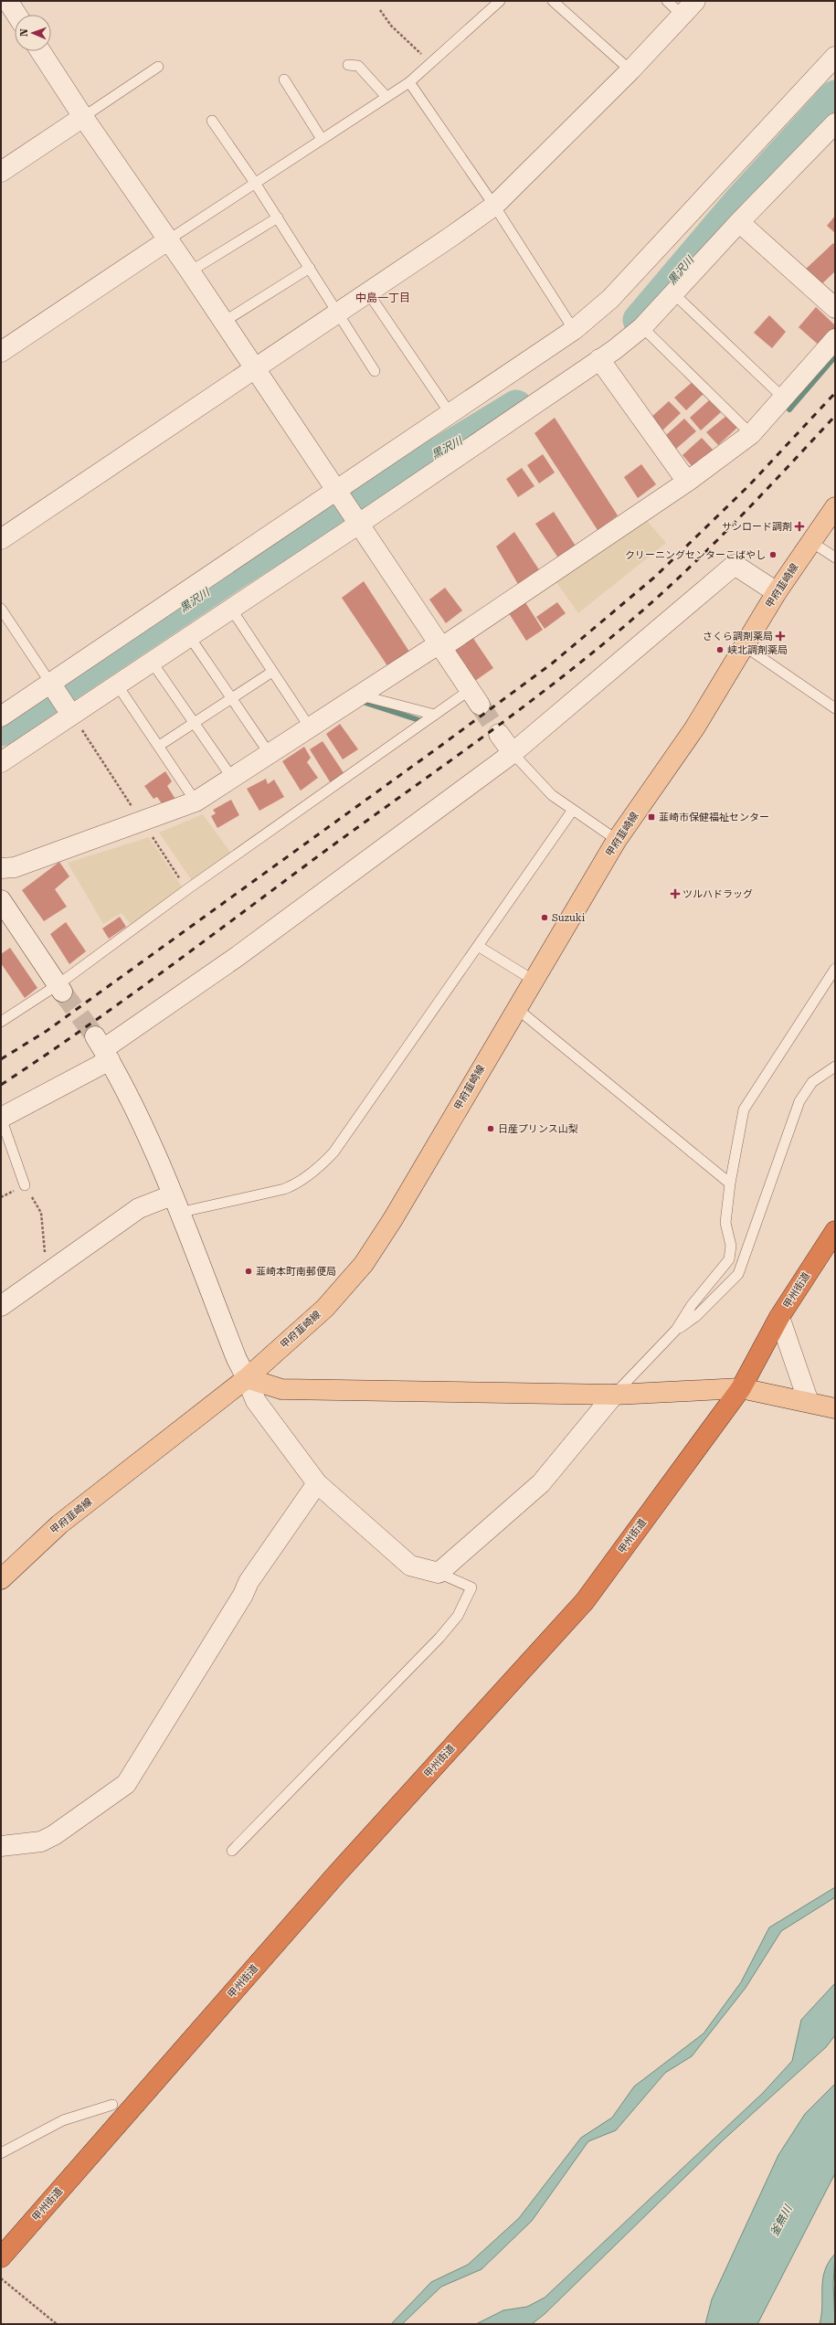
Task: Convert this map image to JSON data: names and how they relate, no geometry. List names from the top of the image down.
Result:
{
  "streets": {
    "highway": ["甲州街道"],
    "main road": ["甲府韮崎線"]
  },
  "districts": ["中島一丁目"],
  "water": ["黒沢川", "釜無川"],
  "places": {
    "health": ["サンロード調剤", "さくら調剤薬局", "ツルハドラッグ"],
    "other": [
      "クリーニングセンターこばやし",
      "峡北調剤薬局",
      "Suzuki",
      "日産プリンス山梨",
      "韮崎本町南郵便局"
    ],
    "transit": ["韮崎市保健福祉センター"]
  },
  "north": "left"
}
